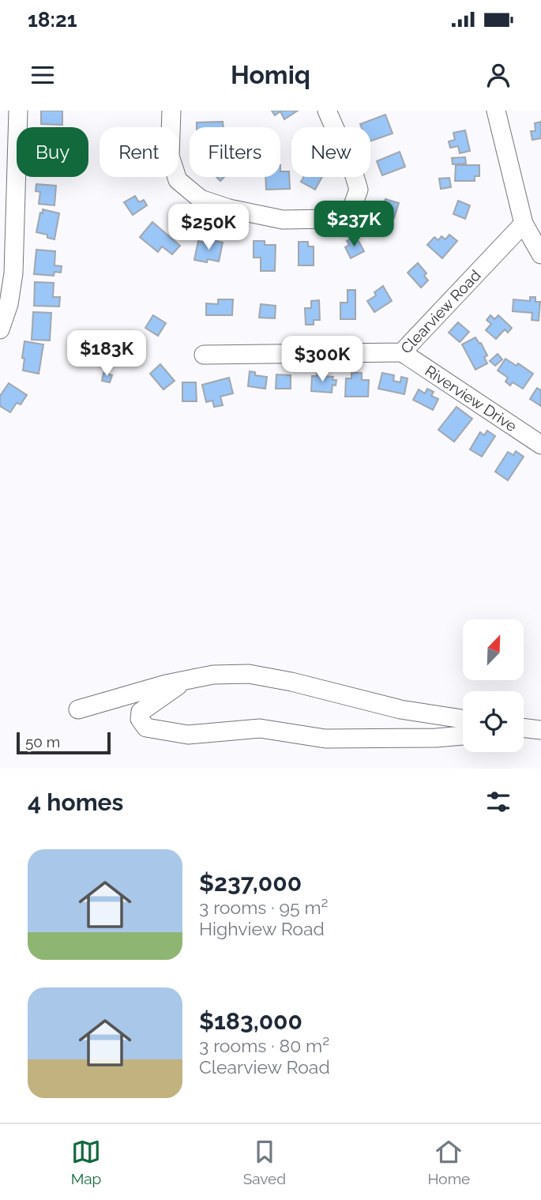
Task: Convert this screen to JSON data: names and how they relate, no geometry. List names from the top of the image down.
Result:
{
  "streets": {
    "street": ["Clearview Road", "Riverview Drive"]
  },
  "crossings": [
    ["Clearview Road", "Riverview Drive"]
  ],
  "scale_bar": "50 m",
  "north": "top right",
  "page": {
    "status": "18:21",
    "header": "Homiq",
    "chip": [
      "Buy",
      "Rent",
      "Filters",
      "New"
    ],
    "price": [
      "$237K",
      "$250K",
      "$183K",
      "$300K"
    ],
    "scale": "50 m",
    "heading": "4 homes",
    "list": [
      {
        "name": "$237,000",
        "note": "3 rooms · 95 m² · Highview Road"
      },
      {
        "name": "$183,000",
        "note": "3 rooms · 80 m² · Clearview Road"
      }
    ],
    "tabs": ["Map", "Saved", "Home"]
  }
}
